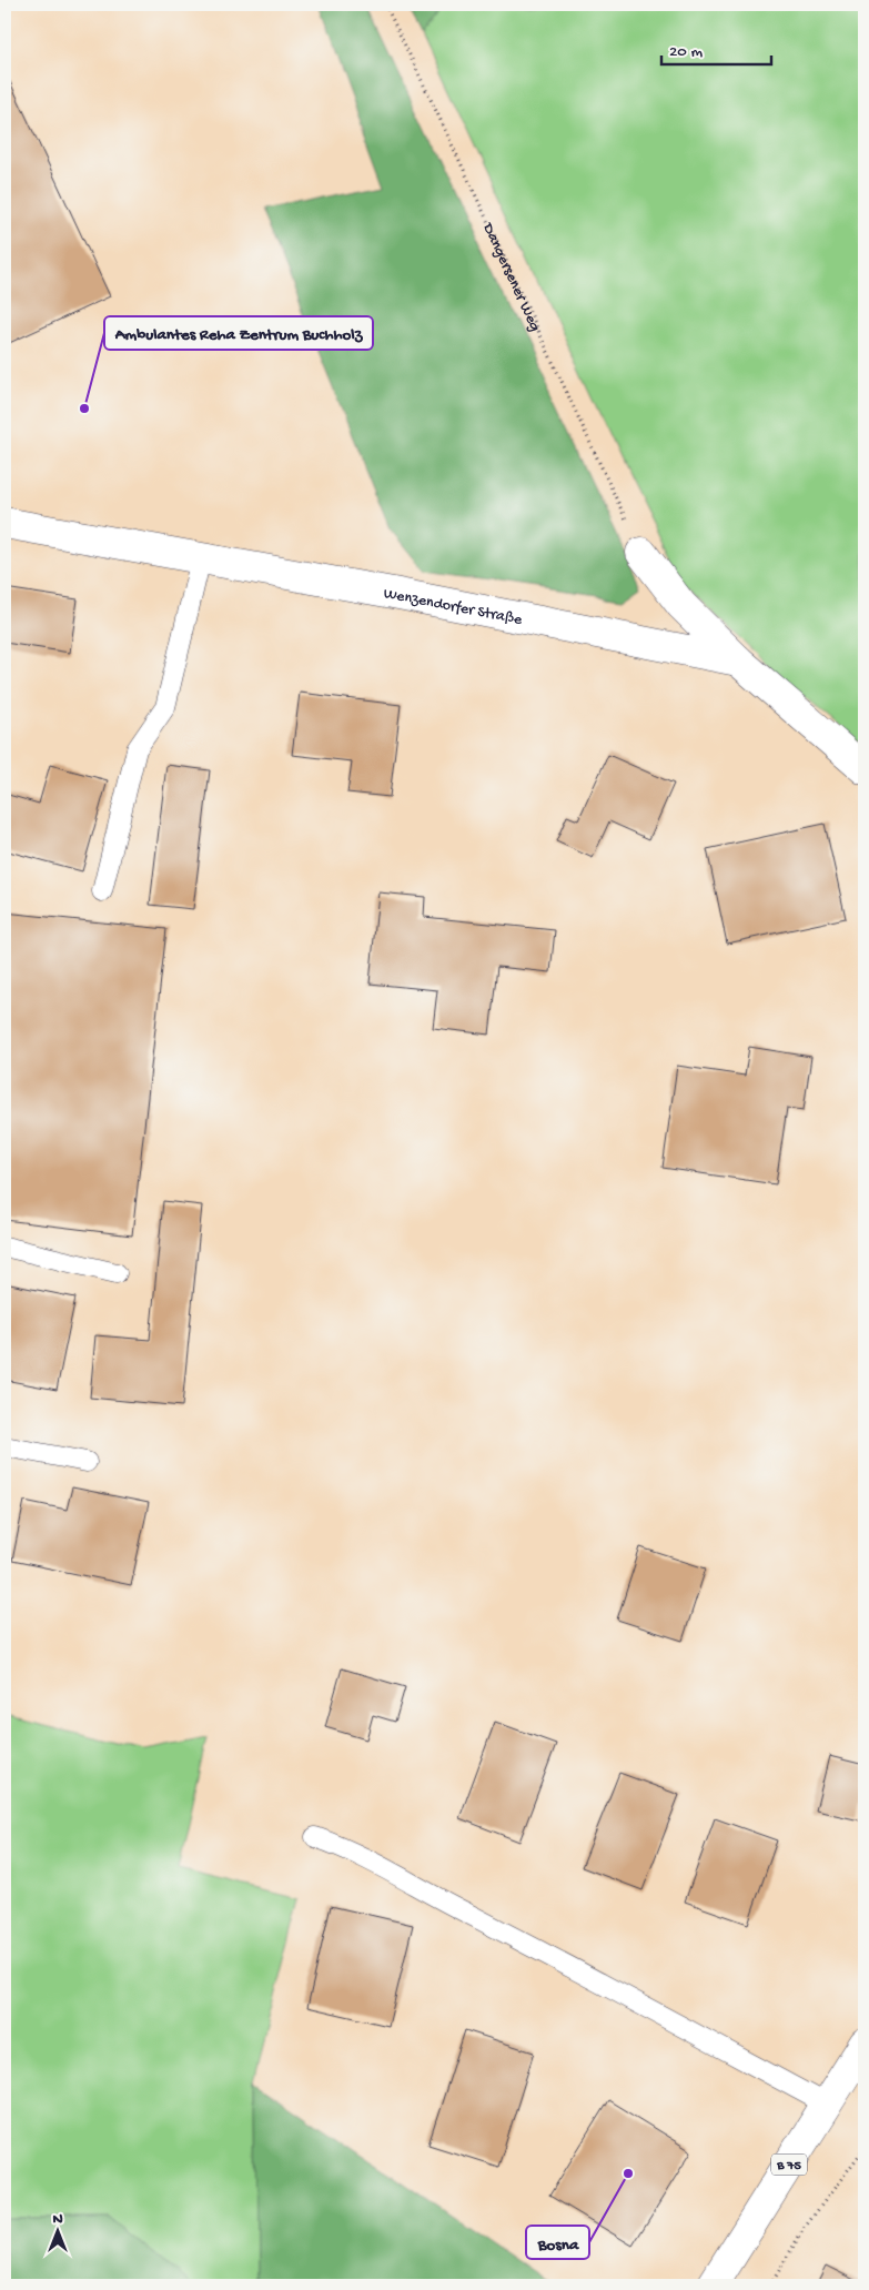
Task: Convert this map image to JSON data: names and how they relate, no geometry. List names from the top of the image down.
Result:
{
  "streets": {
    "street": ["Wenzendorfer Straße", "B 75"],
    "path": ["Dangersener Weg"]
  },
  "places": ["Ambulantes Reha Zentrum Buchholz", "Bosna"],
  "scale_bar": "20 m",
  "north": "top"
}
